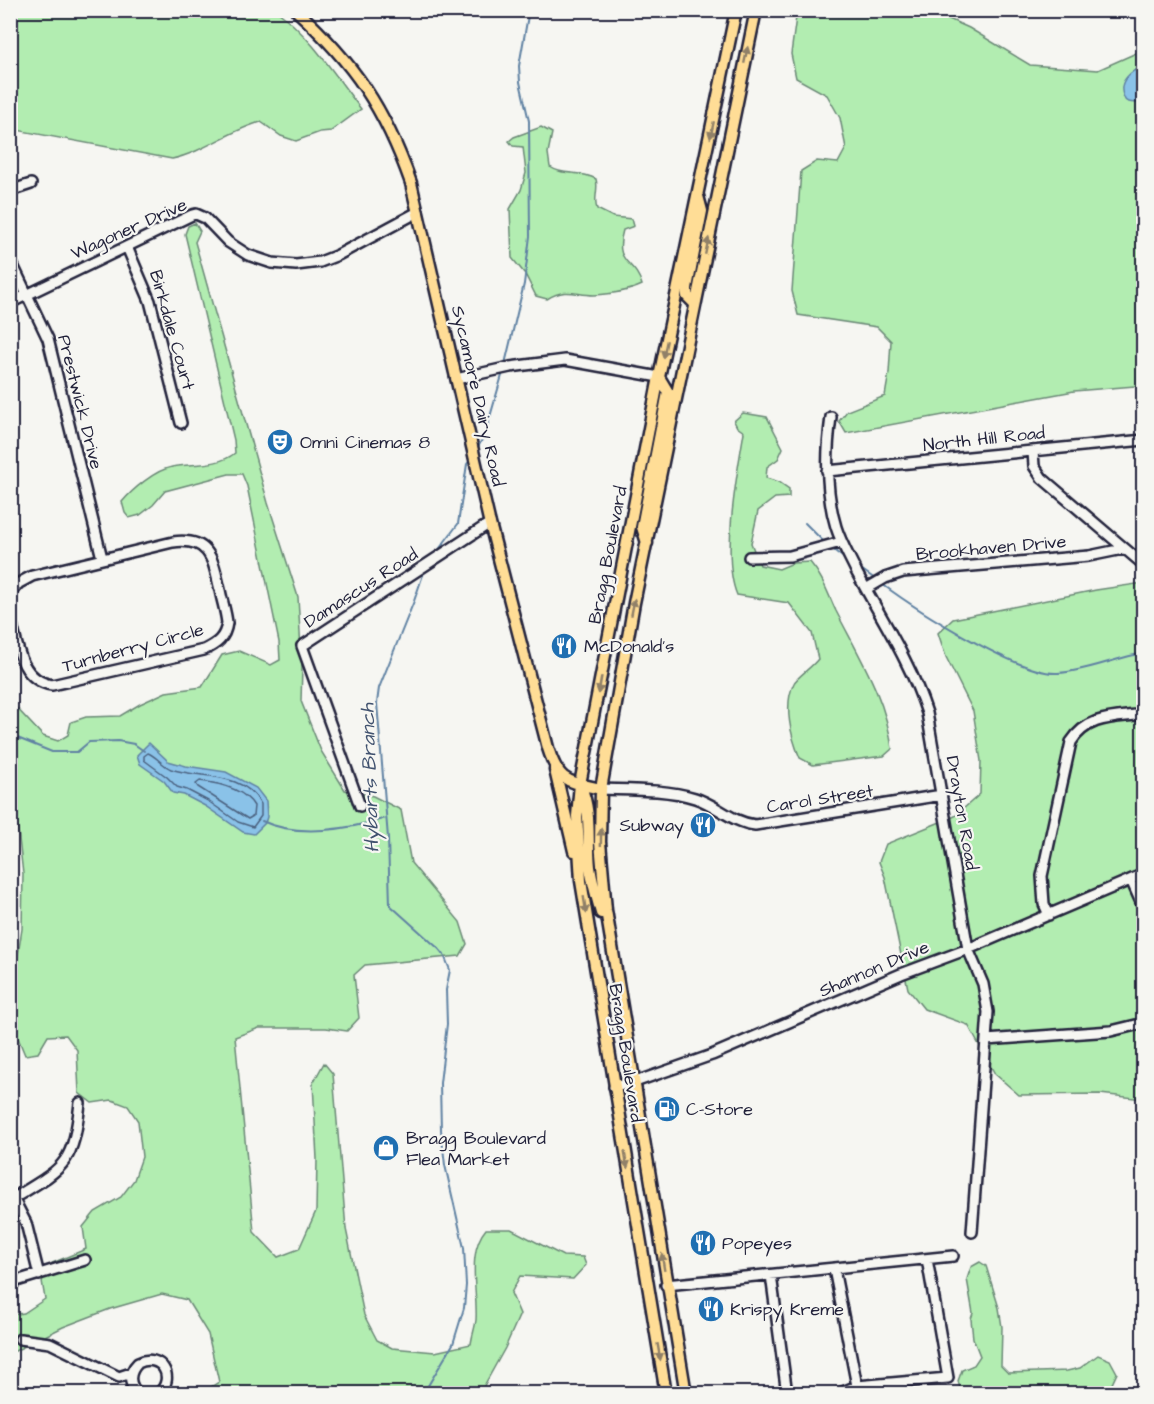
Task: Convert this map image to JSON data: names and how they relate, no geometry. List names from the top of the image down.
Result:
{
  "streets": {
    "main road": ["Sycamore Dairy Road", "Bragg Boulevard"],
    "street": [
      "Wagoner Drive",
      "Birkdale Court",
      "Prestwick Drive",
      "North Hill Road",
      "Brookhaven Drive",
      "Damascus Road",
      "Turnberry Circle",
      "Carol Street",
      "Drayton Road",
      "Shannon Drive"
    ]
  },
  "crossings": [
    ["Wagoner Drive", "Birkdale Court"],
    ["Wagoner Drive", "Sycamore Dairy Road"],
    ["Wagoner Drive", "Prestwick Drive"],
    ["Sycamore Dairy Road", "Bragg Boulevard"],
    ["Sycamore Dairy Road", "Damascus Road"],
    ["Prestwick Drive", "Turnberry Circle"],
    ["North Hill Road", "Drayton Road"],
    ["Brookhaven Drive", "Drayton Road"],
    ["Bragg Boulevard", "Carol Street"],
    ["Bragg Boulevard", "Shannon Drive"],
    ["Carol Street", "Drayton Road"],
    ["Drayton Road", "Shannon Drive"]
  ],
  "water": ["Hybarts Branch"],
  "places": {
    "theatre": ["Omni Cinemas 8"],
    "restaurant": [
      "McDonald's",
      "Subway",
      "Popeyes",
      "Krispy Kreme"
    ],
    "fuel station": ["C-Store"],
    "shop": ["Bragg Boulevard Flea Market"]
  }
}
